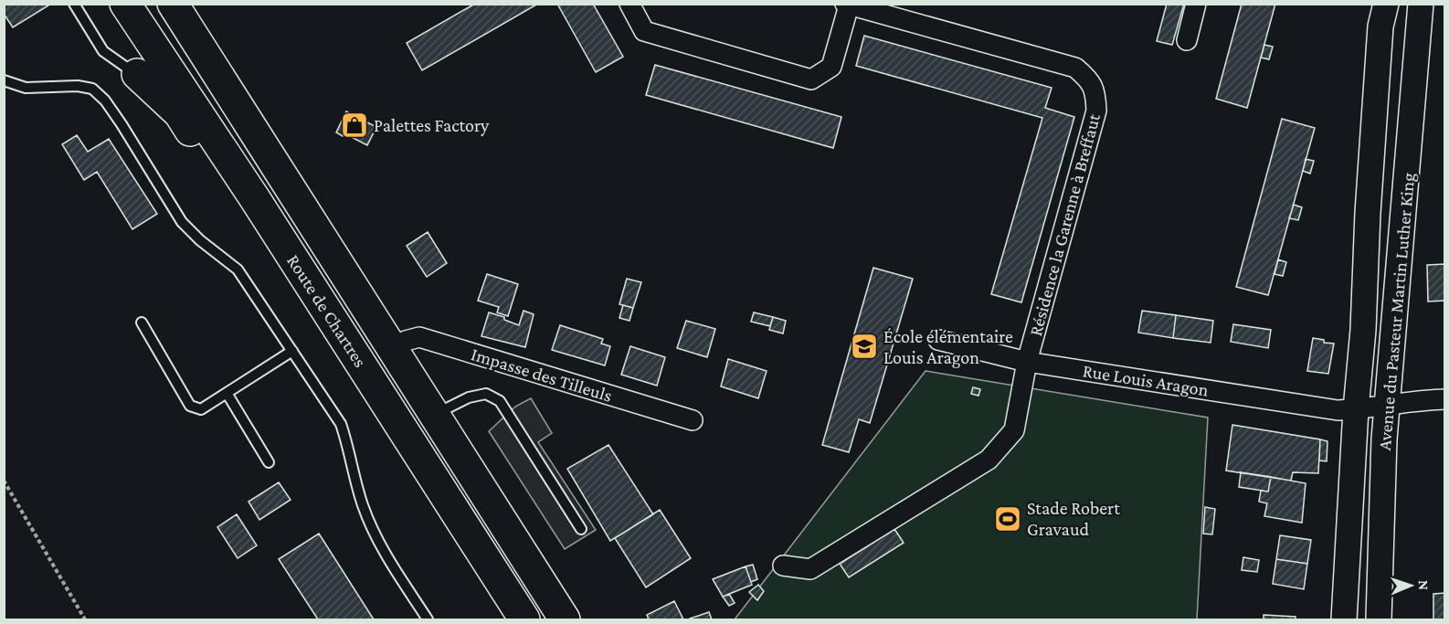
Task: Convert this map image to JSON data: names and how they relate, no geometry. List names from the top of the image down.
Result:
{
  "streets": {
    "main road": ["Route de Chartres"],
    "street": [
      "Résidence la Garenne à Breffaut",
      "Avenue du Pasteur Martin Luther King",
      "Impasse des Tilleuls",
      "Rue Louis Aragon"
    ]
  },
  "crossings": [
    ["Résidence la Garenne à Breffaut", "Rue Louis Aragon"],
    ["Route de Chartres", "Impasse des Tilleuls"],
    ["Avenue du Pasteur Martin Luther King", "Rue Louis Aragon"]
  ],
  "places": {
    "shop": ["Palettes Factory"],
    "school or university": ["École élémentaire Louis Aragon"],
    "sports": ["Stade Robert Gravaud"]
  },
  "north": "right"
}
